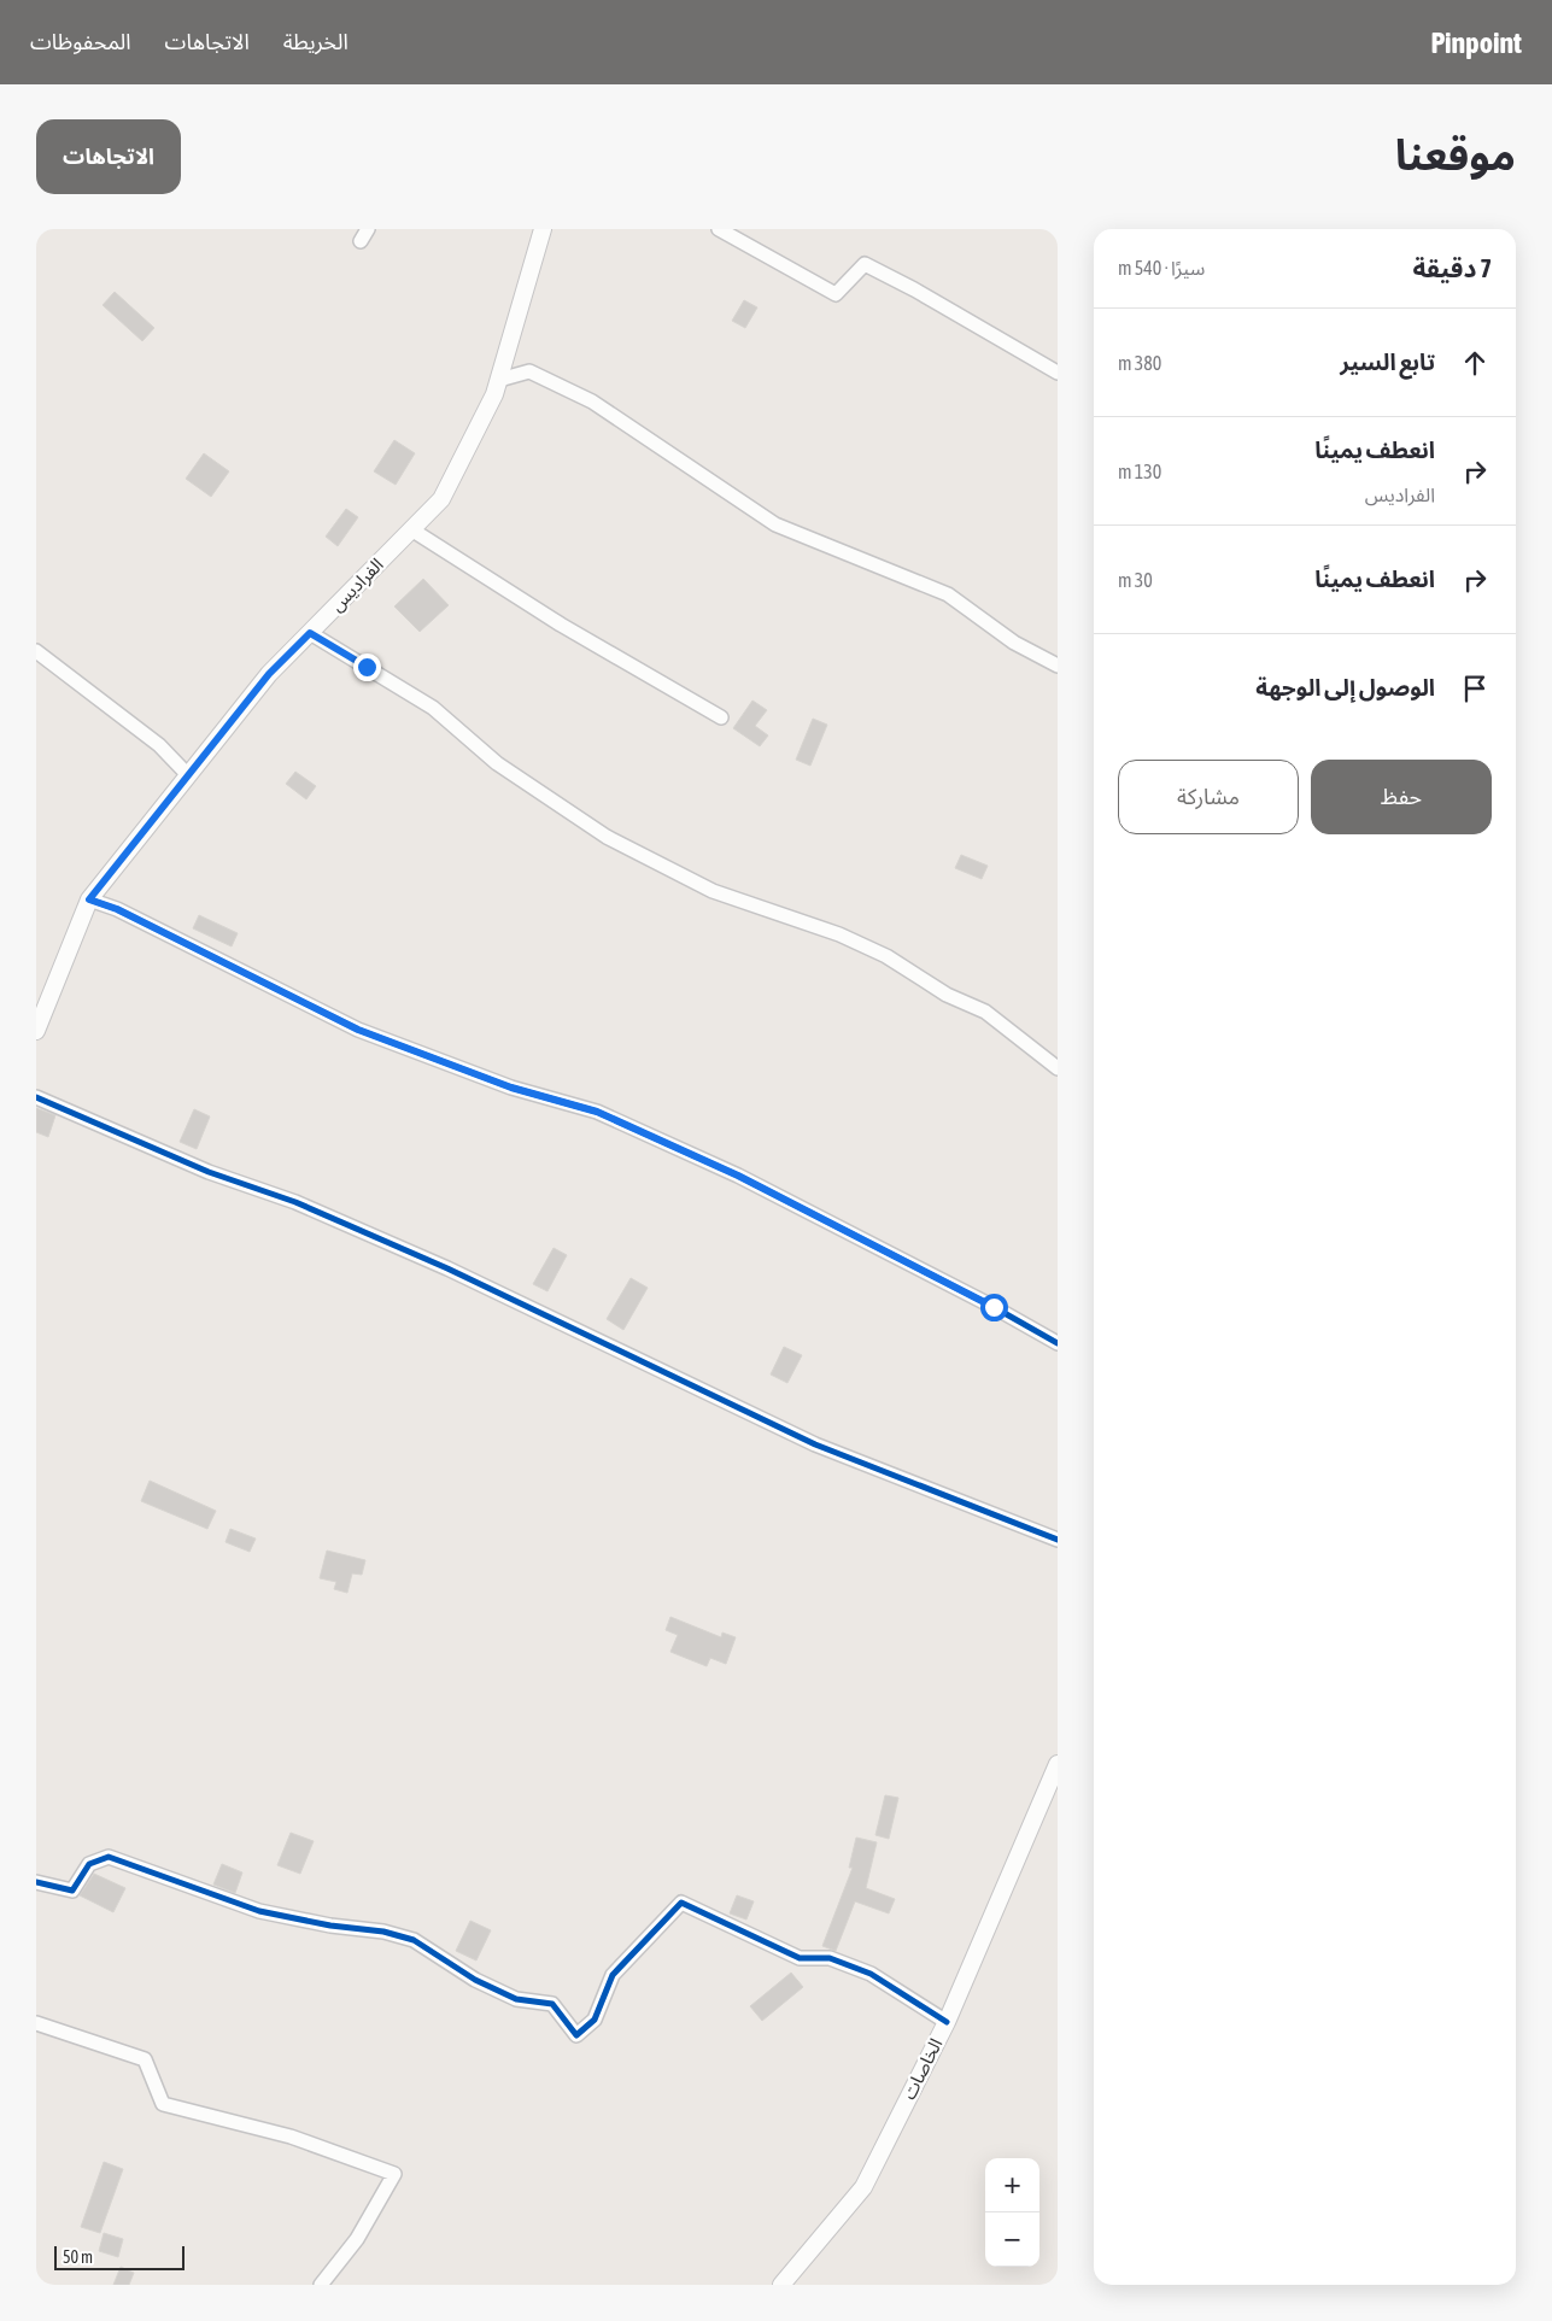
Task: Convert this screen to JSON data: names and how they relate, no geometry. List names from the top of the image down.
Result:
{
  "streets": {
    "street": ["الفراديس", "الخاصات"]
  },
  "scale_bar": "50 m",
  "page": {
    "header": "Pinpoint",
    "nav": ["الخريطة", "الاتجاهات", "المحفوظات"],
    "title": "موقعنا",
    "buttons": [
      "الاتجاهات",
      ["حفظ", "مشاركة"]
    ],
    "heading": ["7 دقيقة", "سيرًا · 540 m"],
    "list": [
      ["تابع السير", "380 m"],
      ["انعطف يمينًا", "الفراديس", "130 m"],
      ["انعطف يمينًا", "30 m"],
      "الوصول إلى الوجهة"
    ],
    "map_buttons": ["+", "−"],
    "scale": "50 m"
  }
}
